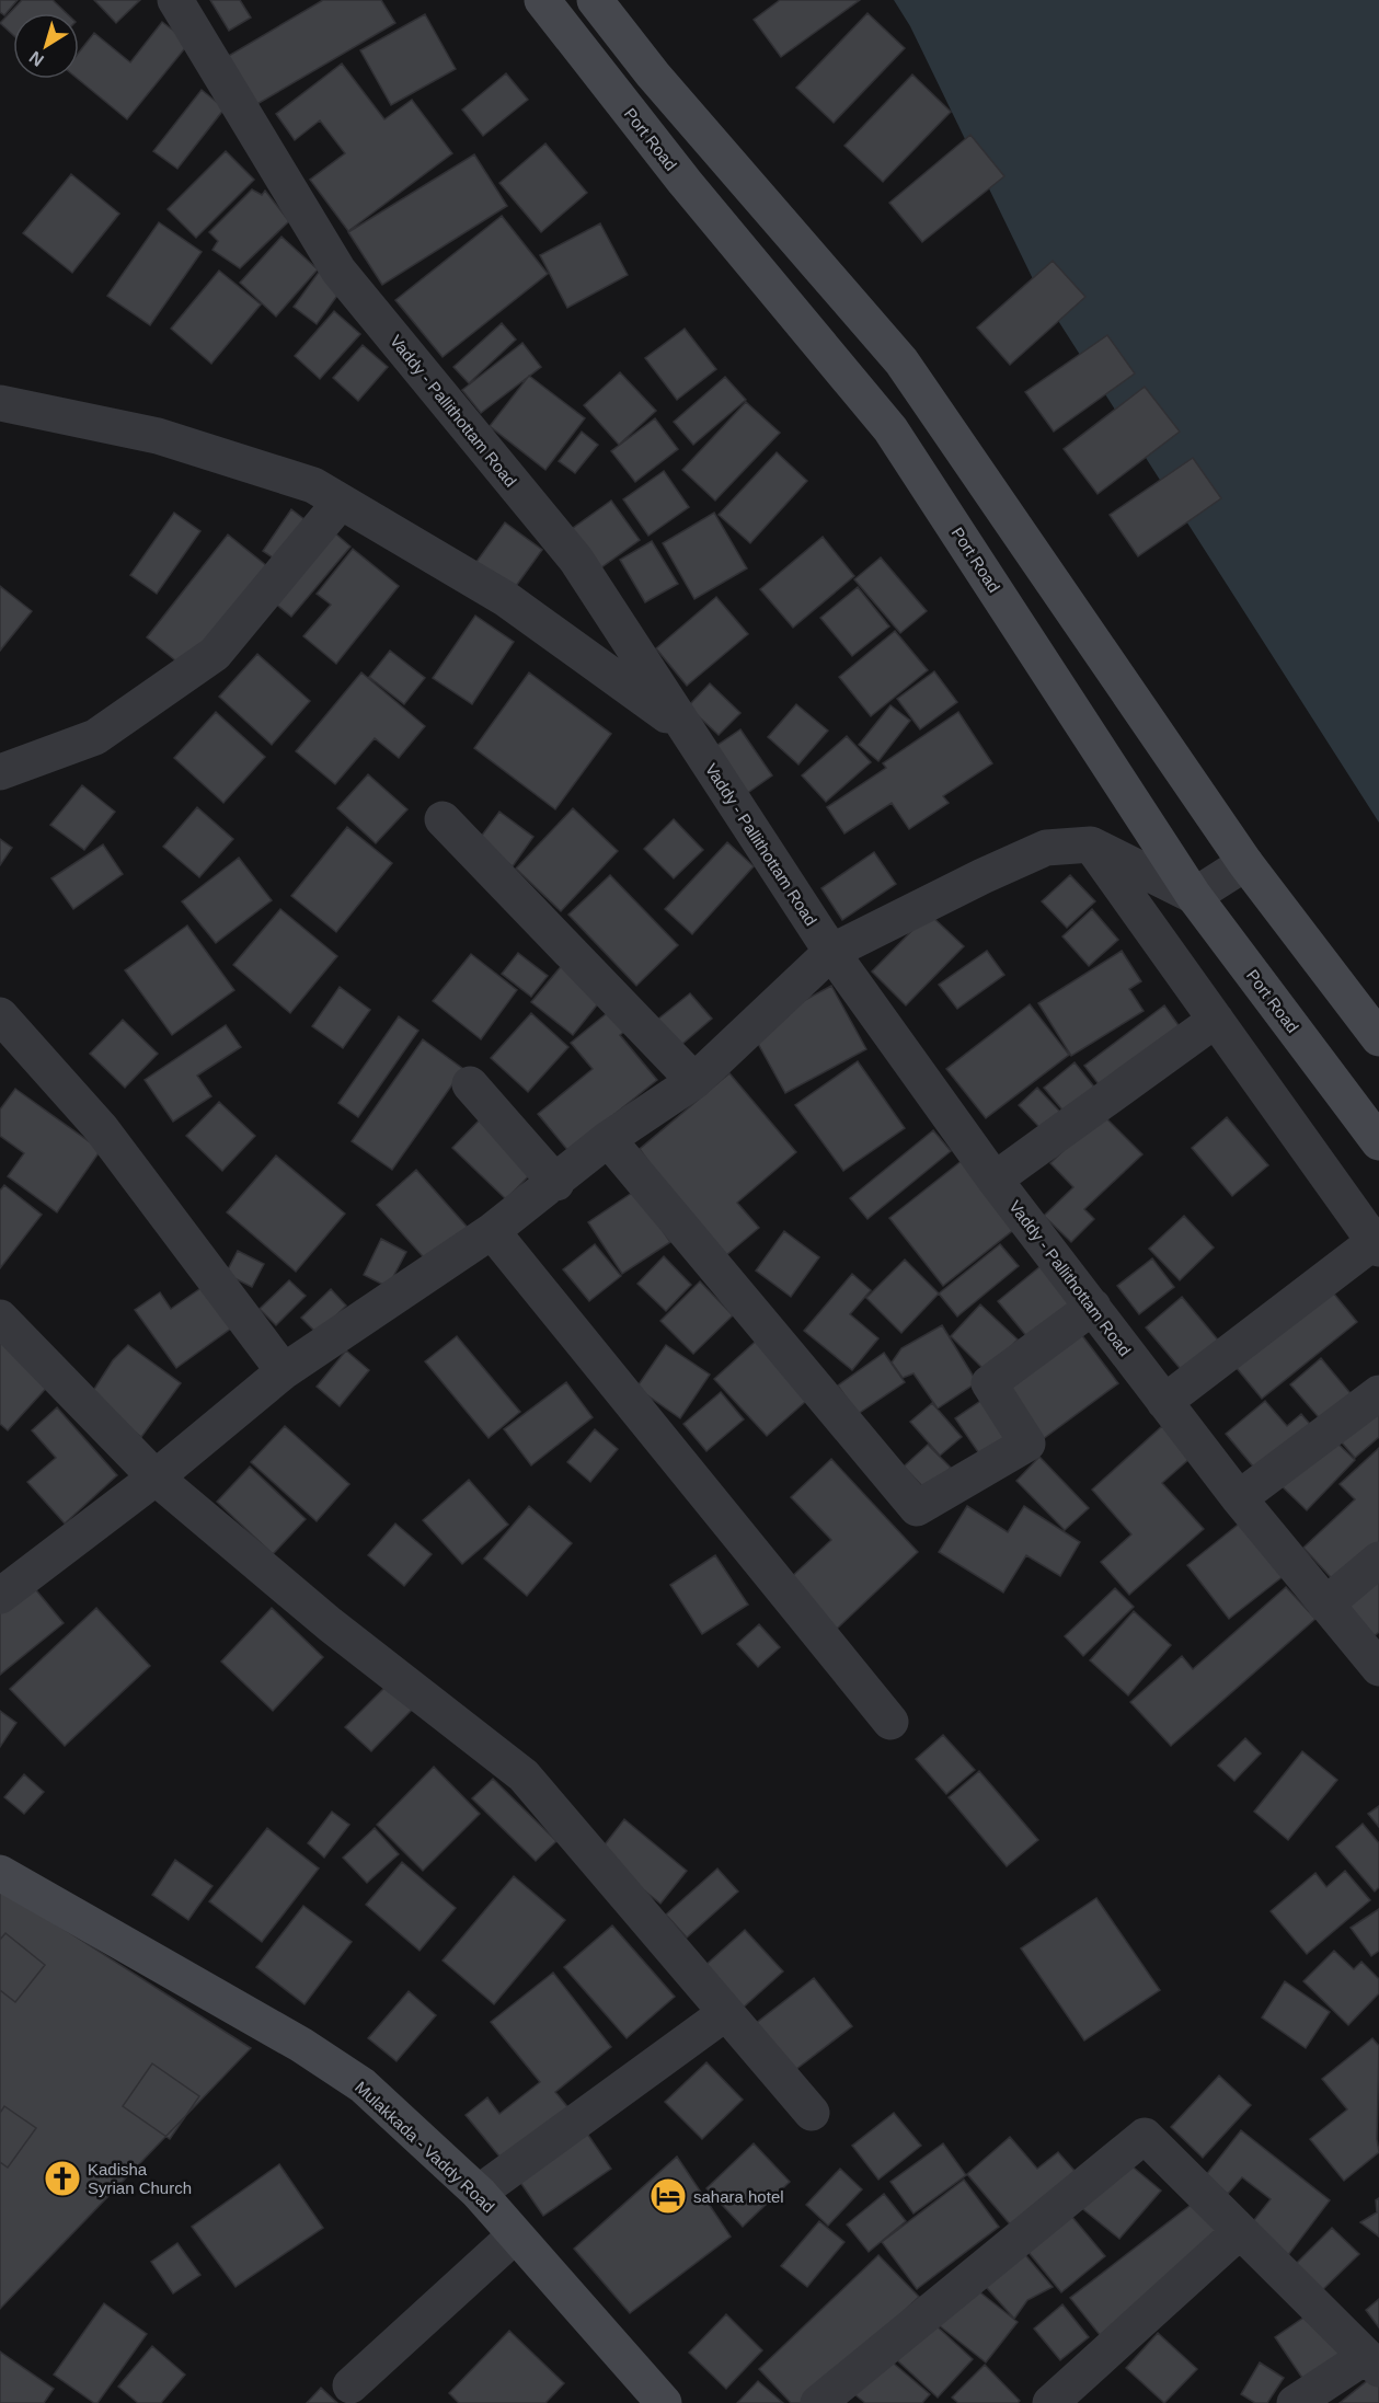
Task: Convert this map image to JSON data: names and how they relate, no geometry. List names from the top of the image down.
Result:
{
  "streets": {
    "street": ["Port Road", "Vaddy - Pallithottam Road", "Mulakkada - Vaddy Road"]
  },
  "places": {
    "church": ["Kadisha Syrian Church"],
    "hotel": ["sahara hotel"]
  },
  "north": "bottom left"
}
